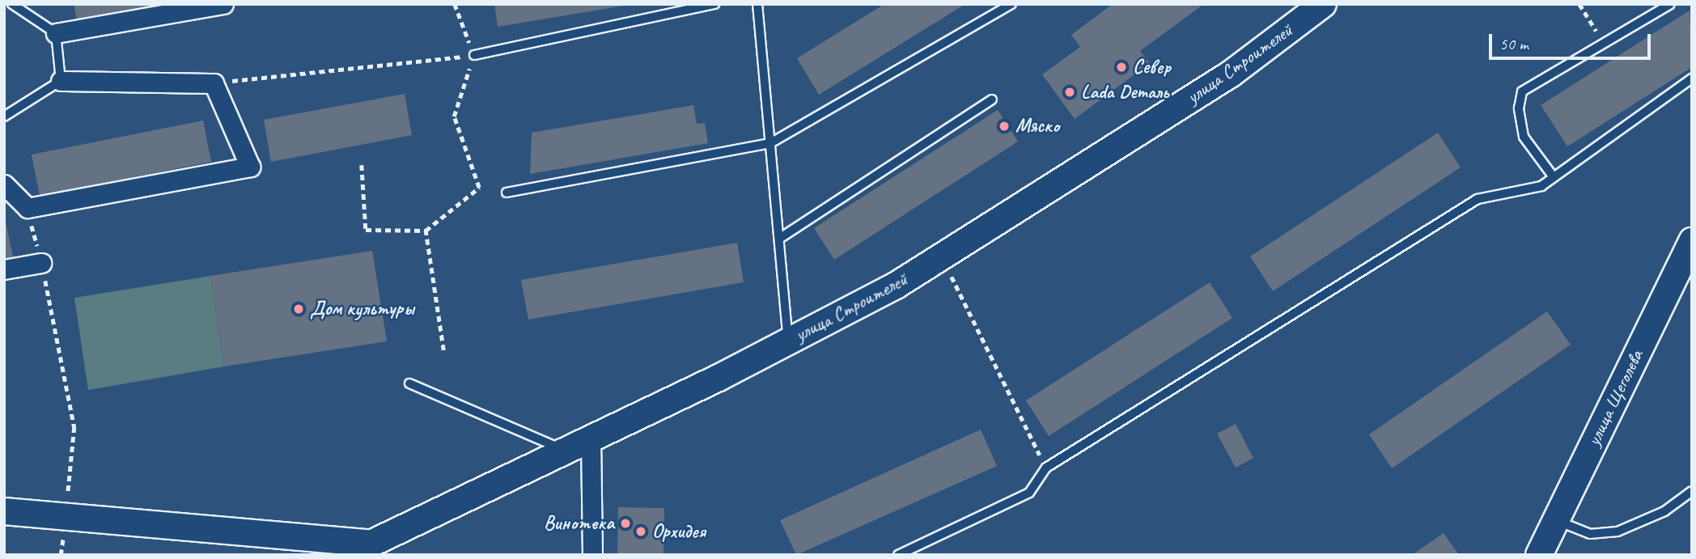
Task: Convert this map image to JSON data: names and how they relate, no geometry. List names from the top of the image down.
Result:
{
  "streets": {
    "street": ["улица Строителей", "улица Щеголева"]
  },
  "places": [
    "Север",
    "Lada Dеталь",
    "Мяско",
    "Дом культуры",
    "Винотека",
    "Орхидея"
  ],
  "scale_bar": "50 m"
}
